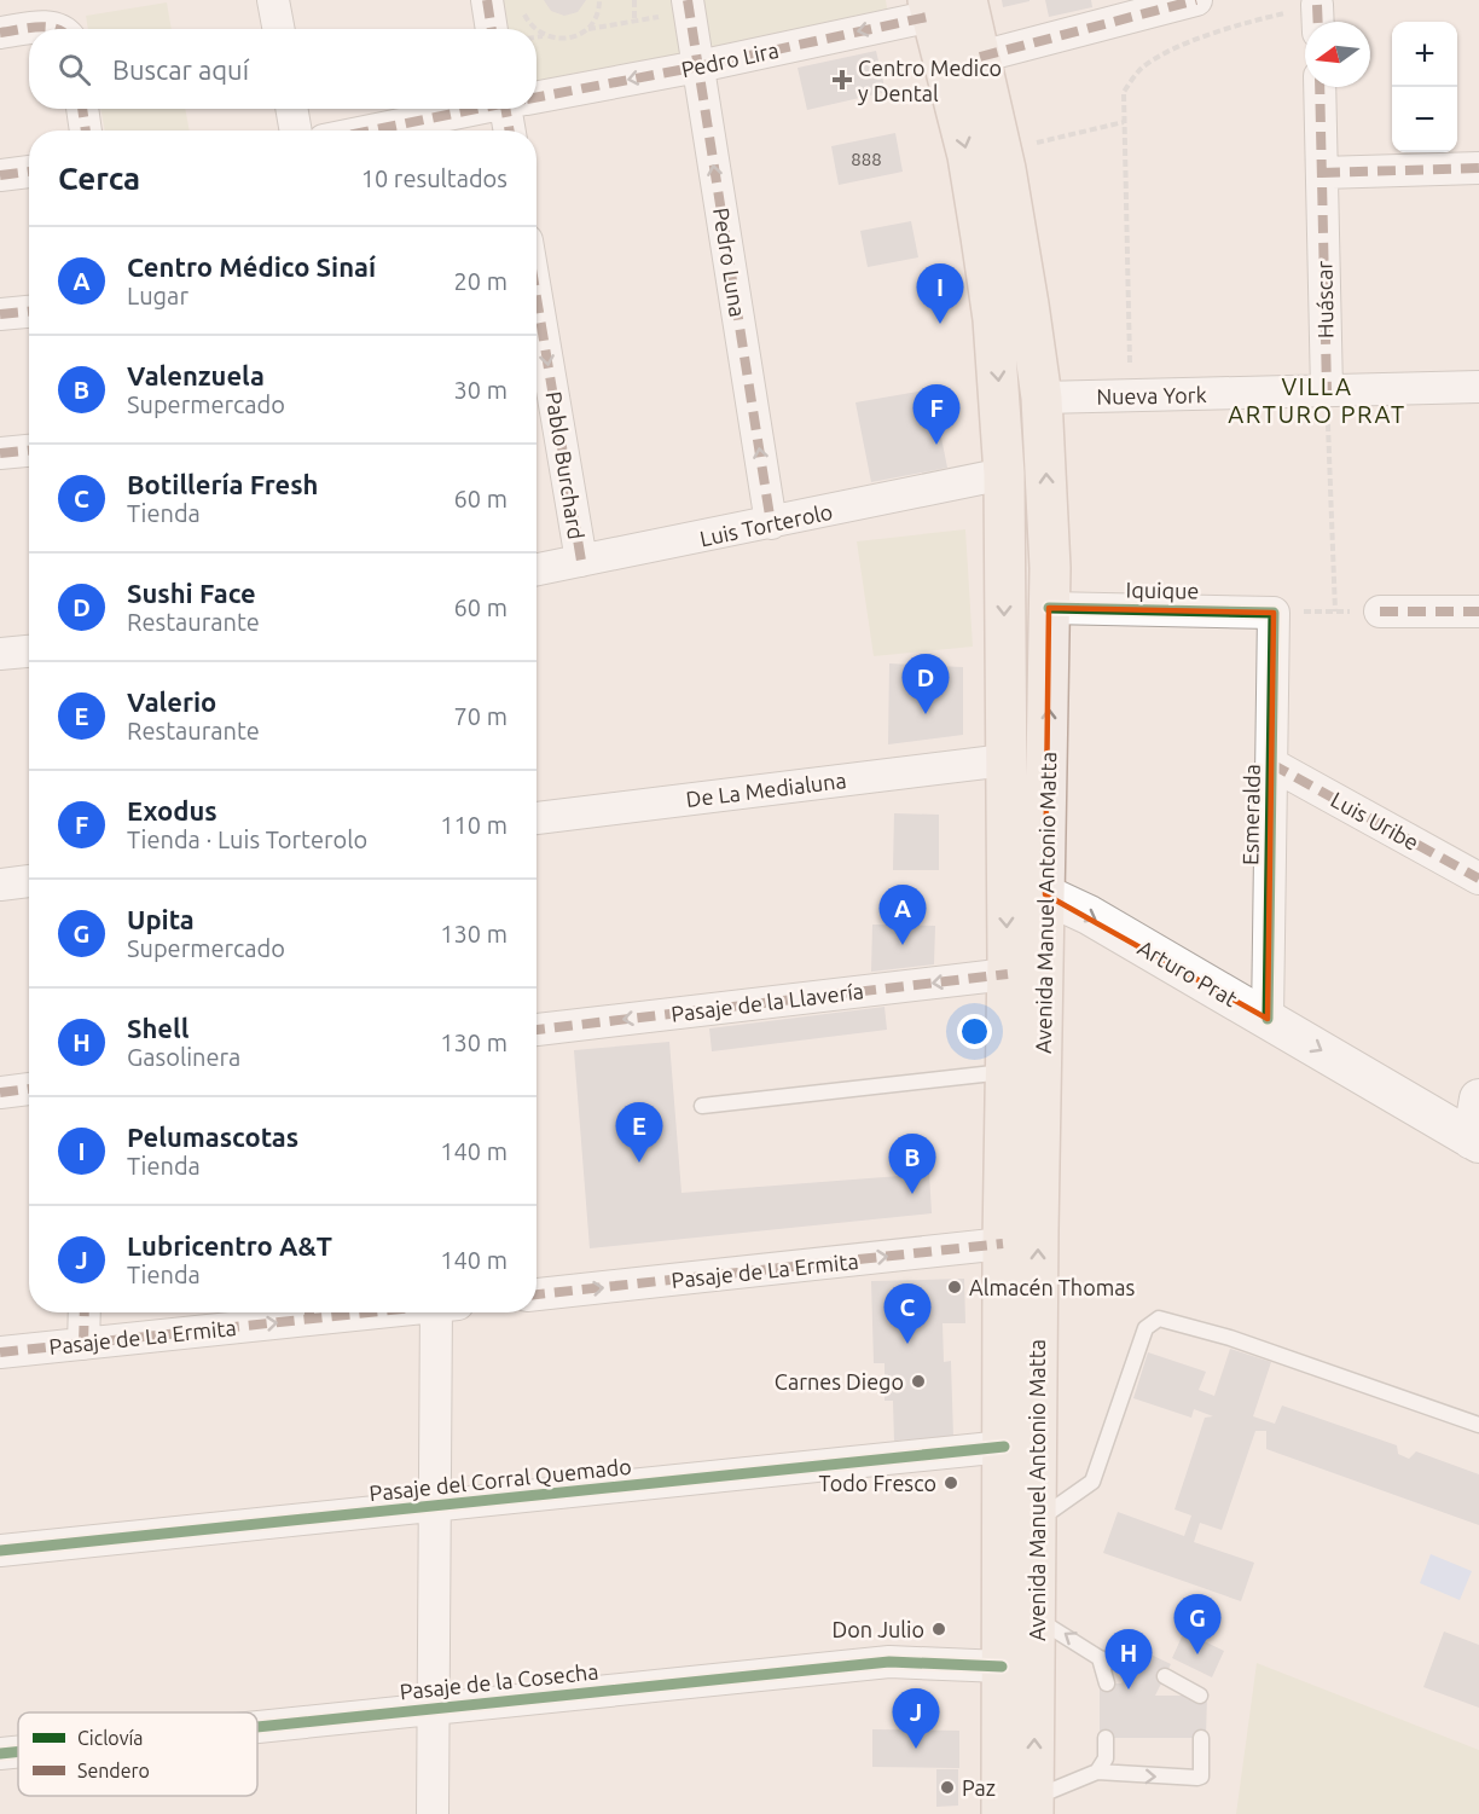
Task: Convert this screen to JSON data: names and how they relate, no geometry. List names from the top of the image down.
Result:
{
  "streets": {
    "main road": ["Avenida Manuel Antonio Matta"],
    "street": [
      "Pedro Lira",
      "Pedro Luna",
      "Huáscar",
      "Nueva York",
      "Pablo Burchard",
      "Luis Torterolo",
      "Iquique",
      "De La Medialuna",
      "Esmeralda",
      "Luis Uribe",
      "Arturo Prat",
      "Pasaje de la Llavería",
      "Pasaje de La Ermita",
      "Pasaje del Corral Quemado",
      "Pasaje de la Cosecha"
    ]
  },
  "crossings": [
    ["Pedro Lira", "Pedro Luna"],
    ["Pedro Lira", "Avenida Manuel Antonio Matta"],
    ["Pedro Luna", "Luis Torterolo"],
    ["Huáscar", "Nueva York"],
    ["Nueva York", "Avenida Manuel Antonio Matta"],
    ["Pablo Burchard", "Luis Torterolo"],
    ["Luis Torterolo", "Avenida Manuel Antonio Matta"],
    ["Iquique", "Esmeralda"],
    ["Iquique", "Avenida Manuel Antonio Matta"],
    ["De La Medialuna", "Avenida Manuel Antonio Matta"],
    ["Esmeralda", "Luis Uribe"],
    ["Esmeralda", "Arturo Prat"],
    ["Avenida Manuel Antonio Matta", "Arturo Prat"],
    ["Avenida Manuel Antonio Matta", "Pasaje de la Llavería"],
    ["Avenida Manuel Antonio Matta", "Pasaje de La Ermita"],
    ["Avenida Manuel Antonio Matta", "Pasaje del Corral Quemado"],
    ["Avenida Manuel Antonio Matta", "Pasaje de la Cosecha"]
  ],
  "one_way": [
    "Pedro Lira",
    "Pedro Luna",
    "Pablo Burchard",
    "Arturo Prat",
    "Pasaje de la Llavería",
    "Pasaje de La Ermita"
  ],
  "districts": ["VILLA ARTURO PRAT"],
  "places": {
    "health": ["Centro Medico y Dental"],
    "other": [
      "Almacén Thomas",
      "Carnes Diego",
      "Todo Fresco",
      "Don Julio",
      "Paz"
    ]
  },
  "house_numbers": ["888"],
  "legend": ["Ciclovía", "Sendero"],
  "north": "left",
  "page": {
    "map_buttons": ["+", "−"],
    "search": "Buscar aquí",
    "heading": ["Cerca", "10 resultados"],
    "list": [
      {
        "mark": "A",
        "name": "Centro Médico Sinaí",
        "note": "Lugar",
        "value": "20 m"
      },
      {
        "mark": "B",
        "name": "Valenzuela",
        "note": "Supermercado",
        "value": "30 m"
      },
      {
        "mark": "C",
        "name": "Botillería Fresh",
        "note": "Tienda",
        "value": "60 m"
      },
      {
        "mark": "D",
        "name": "Sushi Face",
        "note": "Restaurante",
        "value": "60 m"
      },
      {
        "mark": "E",
        "name": "Valerio",
        "note": "Restaurante",
        "value": "70 m"
      },
      {
        "mark": "F",
        "name": "Exodus",
        "note": "Tienda · Luis Torterolo",
        "value": "110 m"
      },
      {
        "mark": "G",
        "name": "Upita",
        "note": "Supermercado",
        "value": "130 m"
      },
      {
        "mark": "H",
        "name": "Shell",
        "note": "Gasolinera",
        "value": "130 m"
      },
      {
        "mark": "I",
        "name": "Pelumascotas",
        "note": "Tienda",
        "value": "140 m"
      },
      {
        "mark": "J",
        "name": "Lubricentro A&T",
        "note": "Tienda",
        "value": "140 m"
      }
    ],
    "pins": [
      "I",
      "F",
      "D",
      "A",
      "E",
      "B",
      "C",
      "G",
      "H",
      "J"
    ]
  }
}
